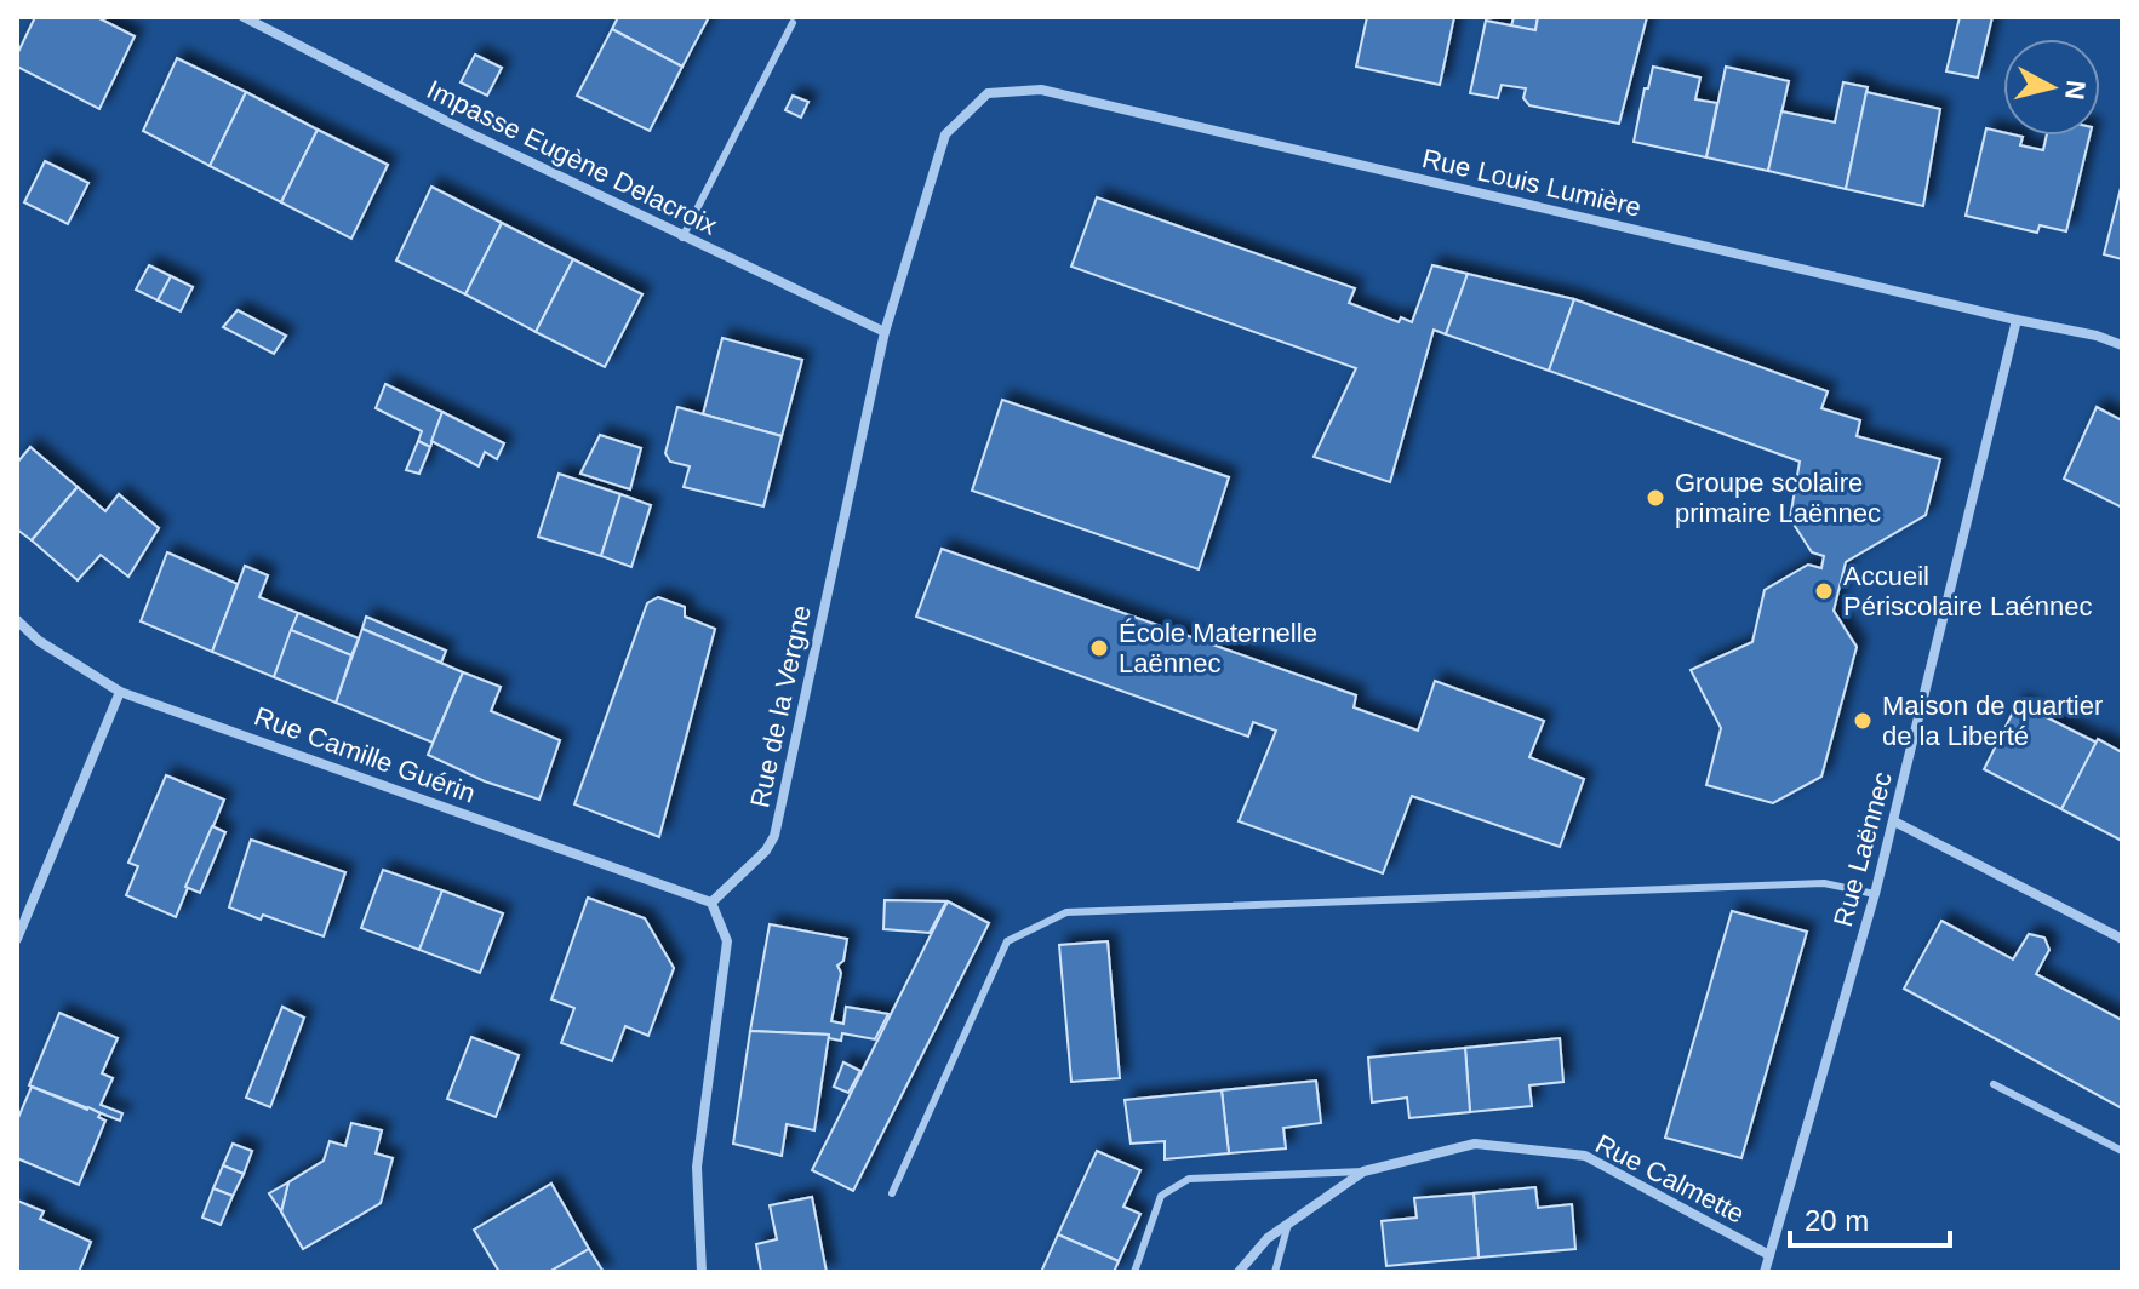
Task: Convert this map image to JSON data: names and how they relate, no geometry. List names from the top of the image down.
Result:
{
  "streets": {
    "street": [
      "Impasse Eugène Delacroix",
      "Rue Louis Lumière",
      "Rue de la Vergne",
      "Rue Camille Guérin",
      "Rue Laënnec",
      "Rue Calmette"
    ]
  },
  "crossings": [
    ["Impasse Eugène Delacroix", "Rue de la Vergne"],
    ["Rue Louis Lumière", "Rue de la Vergne"],
    ["Rue Louis Lumière", "Rue Laënnec"],
    ["Rue de la Vergne", "Rue Camille Guérin"],
    ["Rue Laënnec", "Rue Calmette"]
  ],
  "places": [
    "Groupe scolaire primaire Laënnec",
    "Accueil Périscolaire Laénnec",
    "École Maternelle Laënnec",
    "Maison de quartier de la Liberté"
  ],
  "scale_bar": "20 m",
  "north": "right"
}
